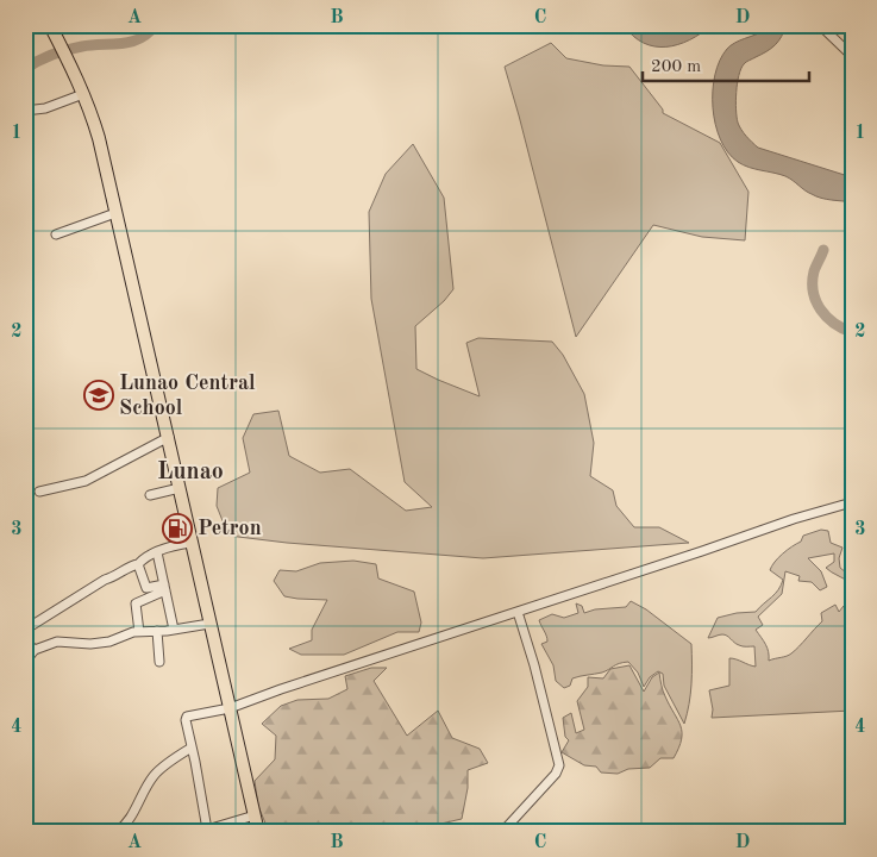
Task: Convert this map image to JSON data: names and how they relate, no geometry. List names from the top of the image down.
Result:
{
  "districts": ["Lunao"],
  "places": {
    "school or university": ["Lunao Central School"],
    "fuel station": ["Petron"]
  },
  "scale_bar": "200 m",
  "grid": {
    "columns": [
      "A",
      "B",
      "C",
      "D"
    ],
    "rows": [
      "1",
      "2",
      "3",
      "4"
    ]
  }
}
